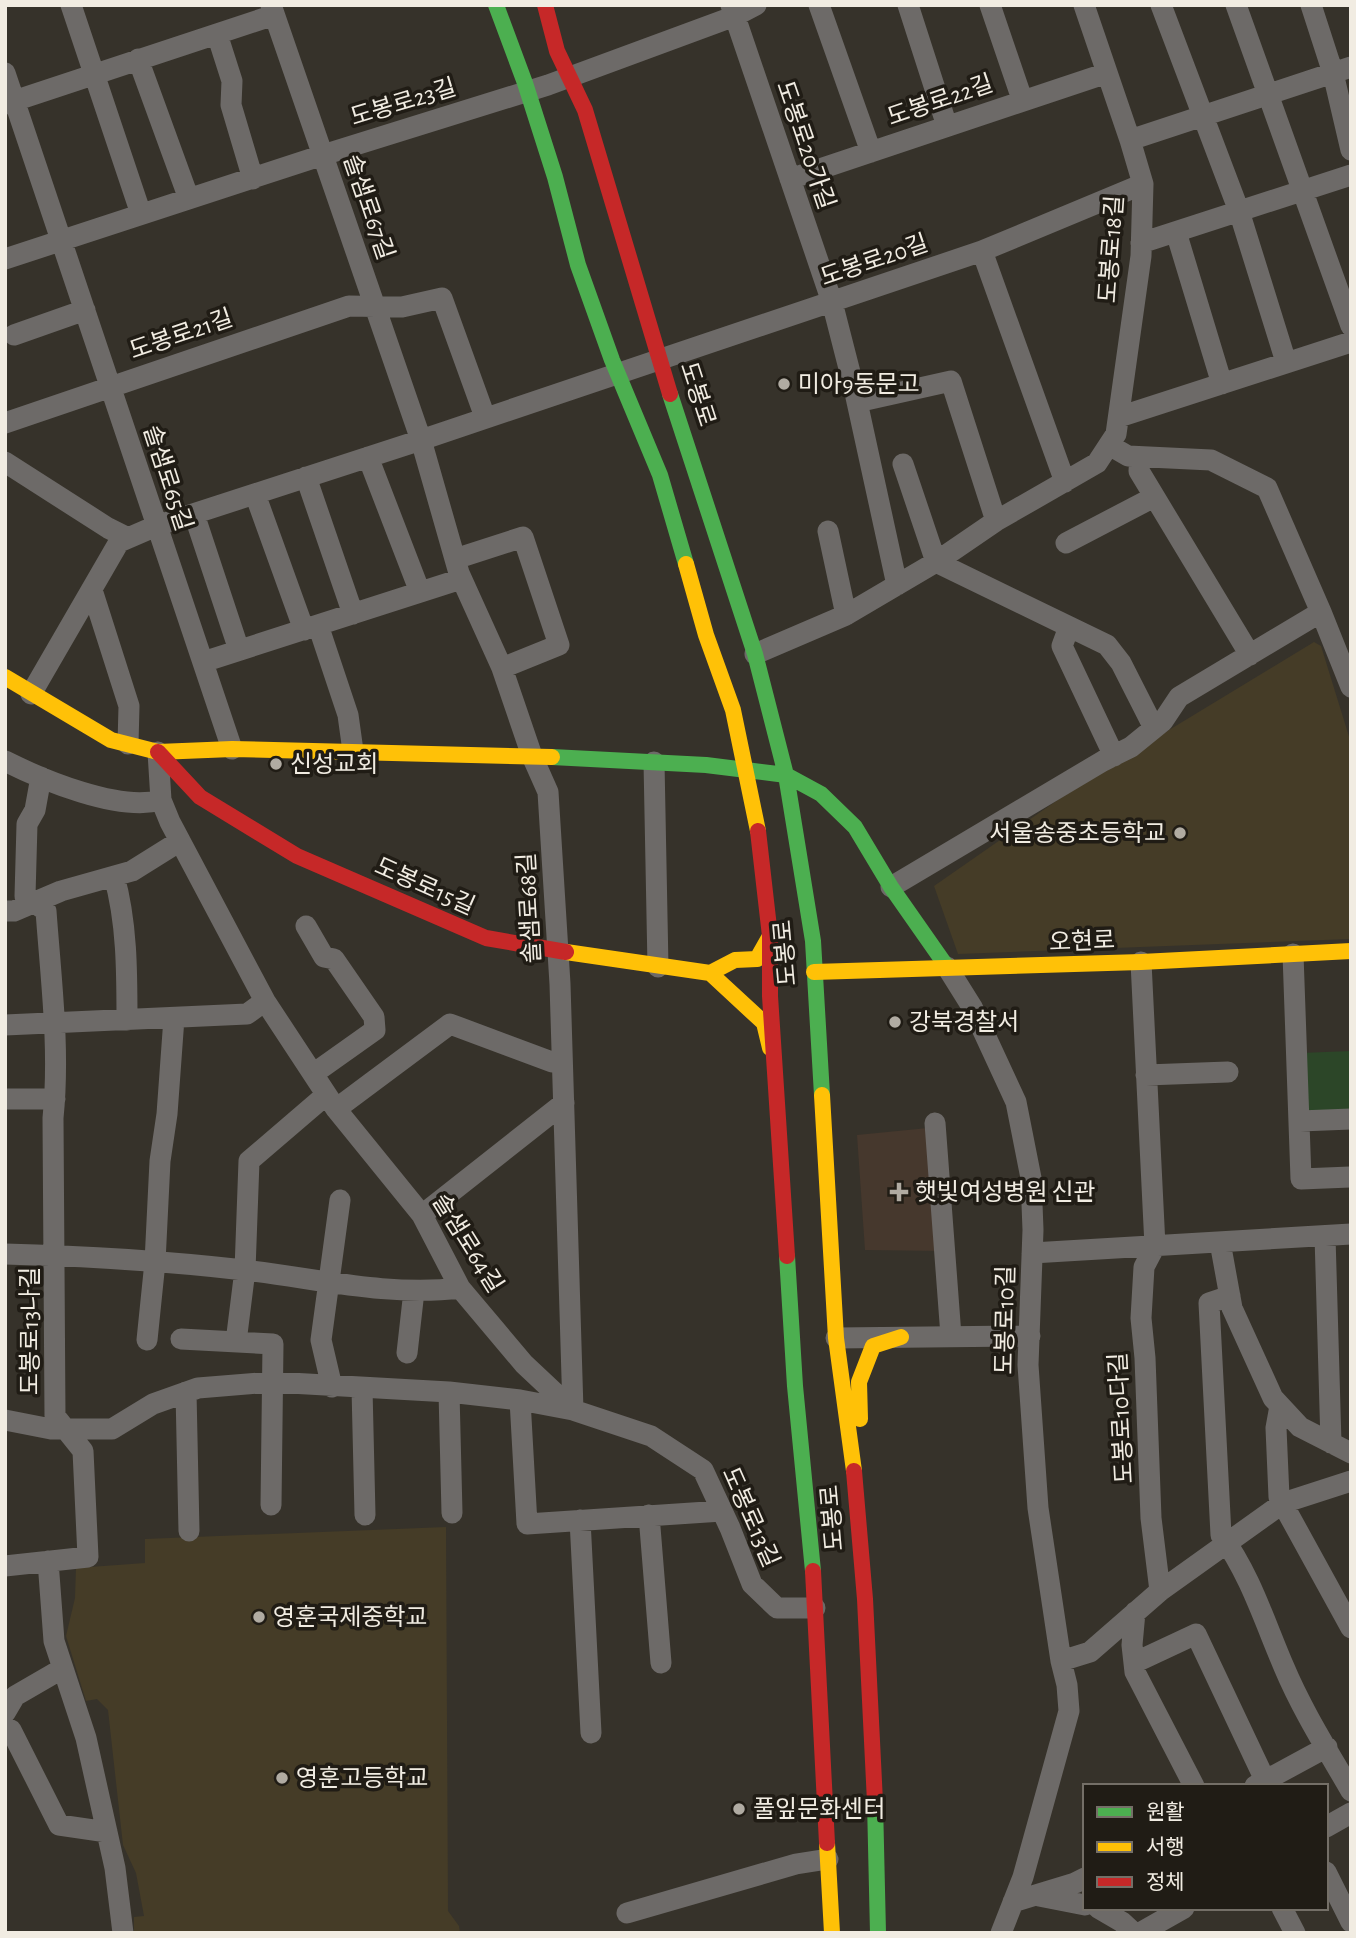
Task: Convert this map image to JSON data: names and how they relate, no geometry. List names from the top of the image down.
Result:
{
  "streets": {
    "main road": [
      "도봉로",
      "도봉로15길",
      "오현로",
      "도봉로10길"
    ],
    "street": [
      "도봉로22길",
      "도봉로23길",
      "도봉로20가길",
      "솔샘로67길",
      "도봉로18길",
      "도봉로20길",
      "도봉로21길",
      "솔샘로65길",
      "솔샘로68길",
      "솔샘로64길",
      "도봉로13나길",
      "도봉로10다길",
      "도봉로13길"
    ]
  },
  "crossings": [
    ["도봉로22길", "도봉로20가길"],
    ["도봉로22길", "도봉로18길"],
    ["도봉로23길", "도봉로20가길"],
    ["도봉로23길", "솔샘로67길"],
    ["도봉로23길", "도봉로"],
    ["도봉로23길", "솔샘로65길"],
    ["도봉로20가길", "도봉로18길"],
    ["도봉로20가길", "도봉로20길"],
    ["솔샘로67길", "도봉로20길"],
    ["솔샘로67길", "도봉로21길"],
    ["솔샘로67길", "솔샘로68길"],
    ["도봉로18길", "도봉로20길"],
    ["도봉로18길", "도봉로"],
    ["도봉로20길", "도봉로"],
    ["도봉로20길", "솔샘로65길"],
    ["도봉로21길", "솔샘로65길"],
    ["도봉로", "오현로"],
    ["도봉로", "도봉로10길"],
    ["도봉로", "도봉로13길"],
    ["도봉로15길", "솔샘로68길"],
    ["도봉로15길", "솔샘로64길"],
    ["솔샘로68길", "솔샘로64길"],
    ["솔샘로68길", "도봉로13길"],
    ["오현로", "도봉로10길"],
    ["솔샘로64길", "도봉로13길"],
    ["도봉로13나길", "도봉로13길"]
  ],
  "places": {
    "other": [
      "미아9동문고",
      "신성교회",
      "서울송중초등학교",
      "강북경찰서",
      "영훈국제중학교",
      "영훈고등학교",
      "풀잎문화센터"
    ],
    "health": ["햇빛여성병원 신관"]
  },
  "legend": ["원활", "서행", "정체"]
}
